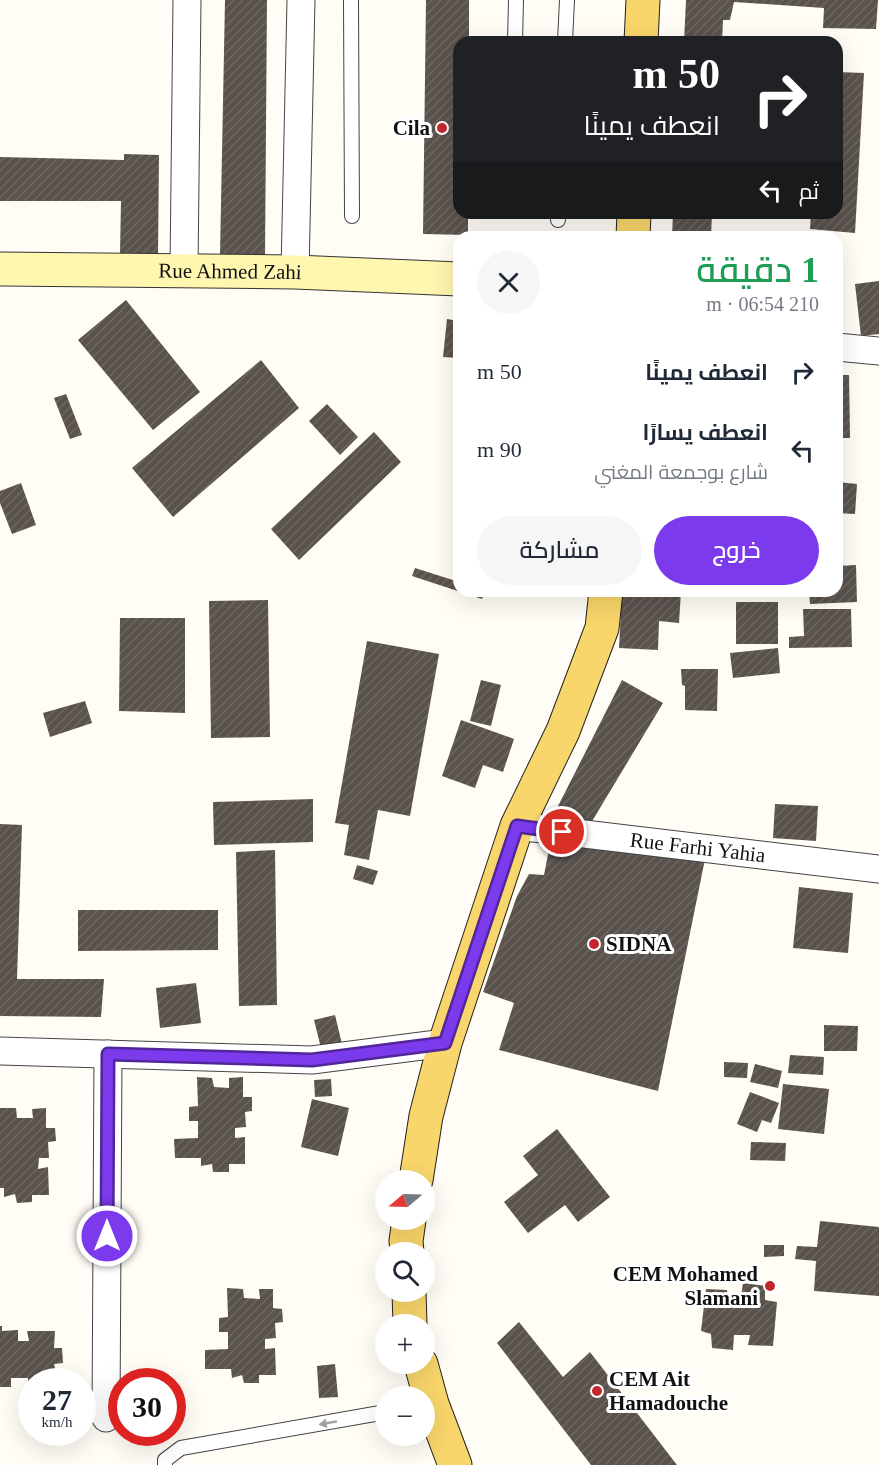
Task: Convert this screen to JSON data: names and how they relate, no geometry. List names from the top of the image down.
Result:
{
  "streets": {
    "street": ["Rue Ahmed Zahi", "Rue Farhi Yahia"]
  },
  "places": [
    "Cila",
    "SIDNA",
    "CEM Mohamed Slamani",
    "CEM Ait Hamadouche"
  ],
  "north": "left",
  "page": {
    "turn": ["50 m", "انعطف يمينًا"],
    "then": "ثم",
    "heading": ["1 دقيقة", "210 m · 06:54"],
    "list": [
      {
        "name": "انعطف يمينًا",
        "value": "50 m"
      },
      {
        "name": "انعطف يسارًا",
        "note": "شارع بوجمعة المغني",
        "value": "90 m"
      }
    ],
    "buttons": ["خروج", "مشاركة"],
    "map_buttons": ["+", "−"],
    "speed": "27 km/h",
    "limit": "30"
  }
}
